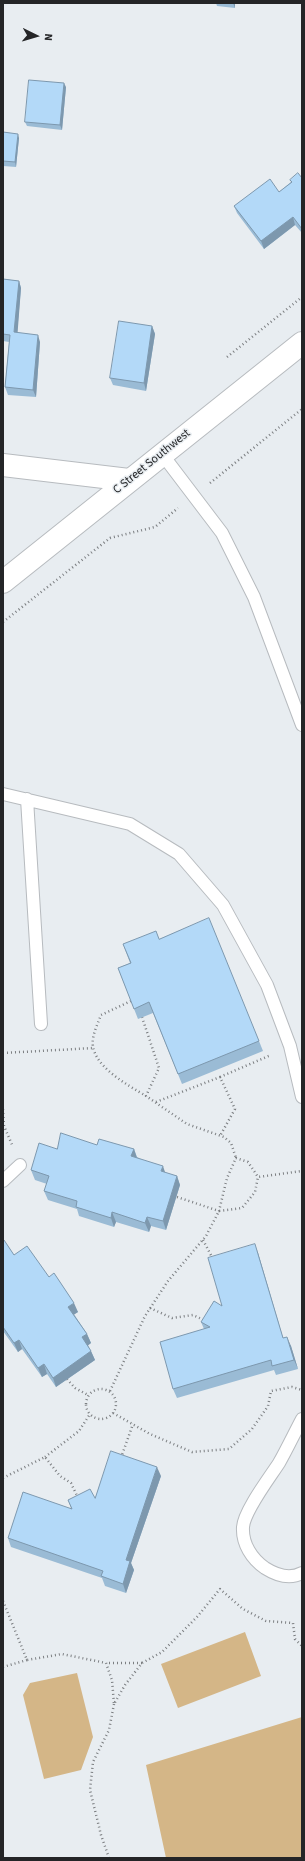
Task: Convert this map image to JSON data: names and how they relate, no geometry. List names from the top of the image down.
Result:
{
  "streets": {
    "main road": ["C Street Southwest"]
  },
  "north": "right"
}
